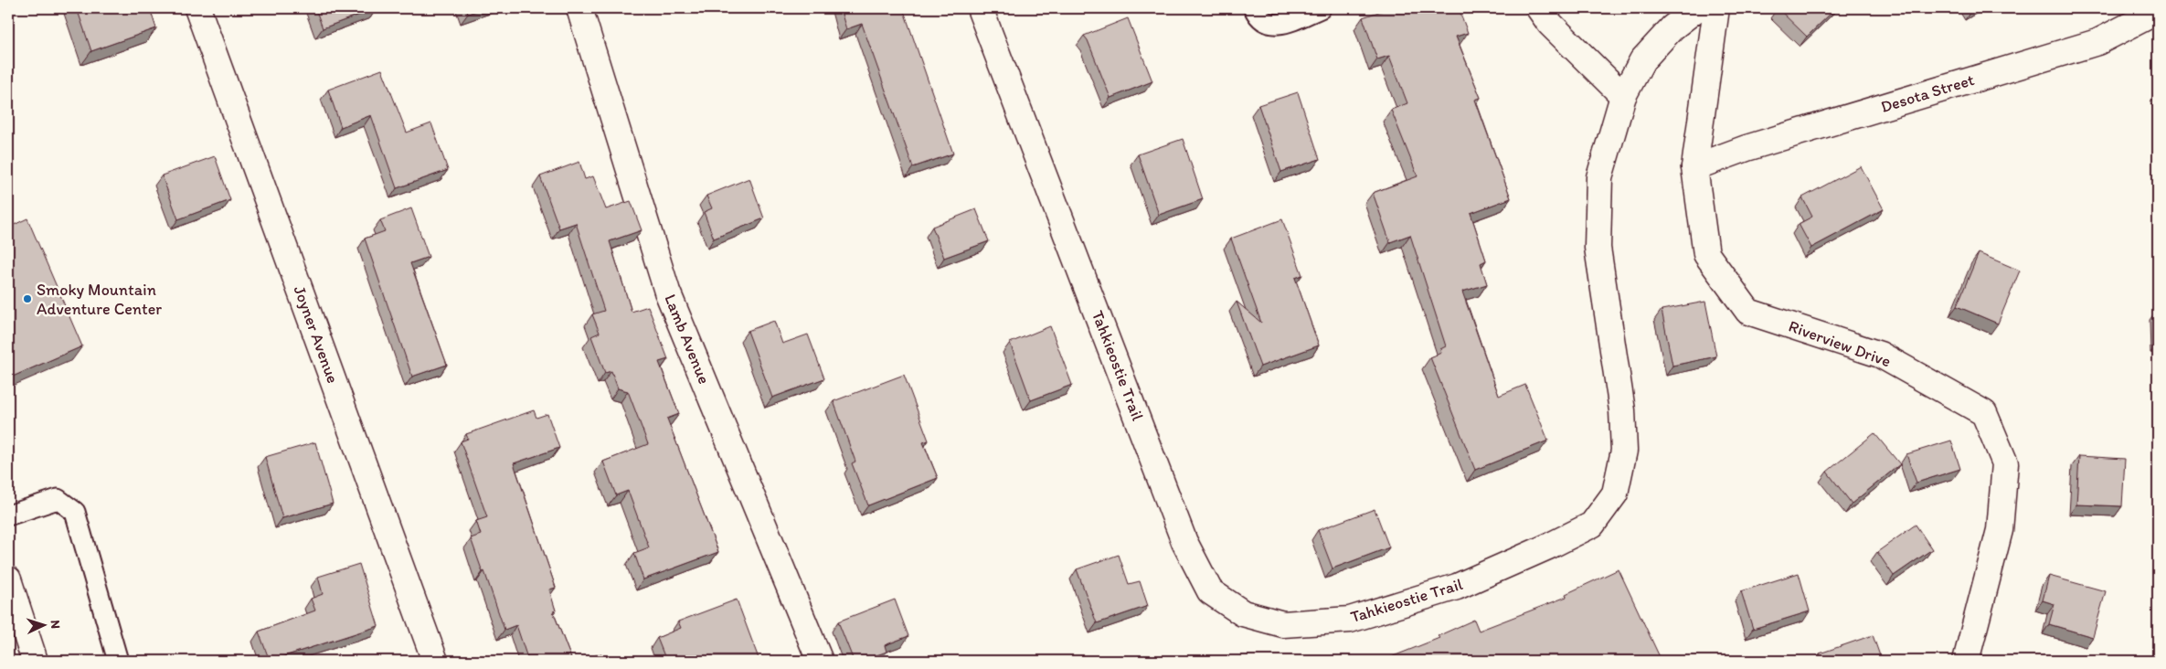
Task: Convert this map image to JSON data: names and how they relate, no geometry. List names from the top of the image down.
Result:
{
  "streets": {
    "street": [
      "Desota Street",
      "Joyner Avenue",
      "Lamb Avenue",
      "Riverview Drive",
      "Tahkieostie Trail"
    ]
  },
  "crossings": [
    ["Desota Street", "Riverview Drive"]
  ],
  "places": ["Smoky Mountain Adventure Center"],
  "north": "right"
}
